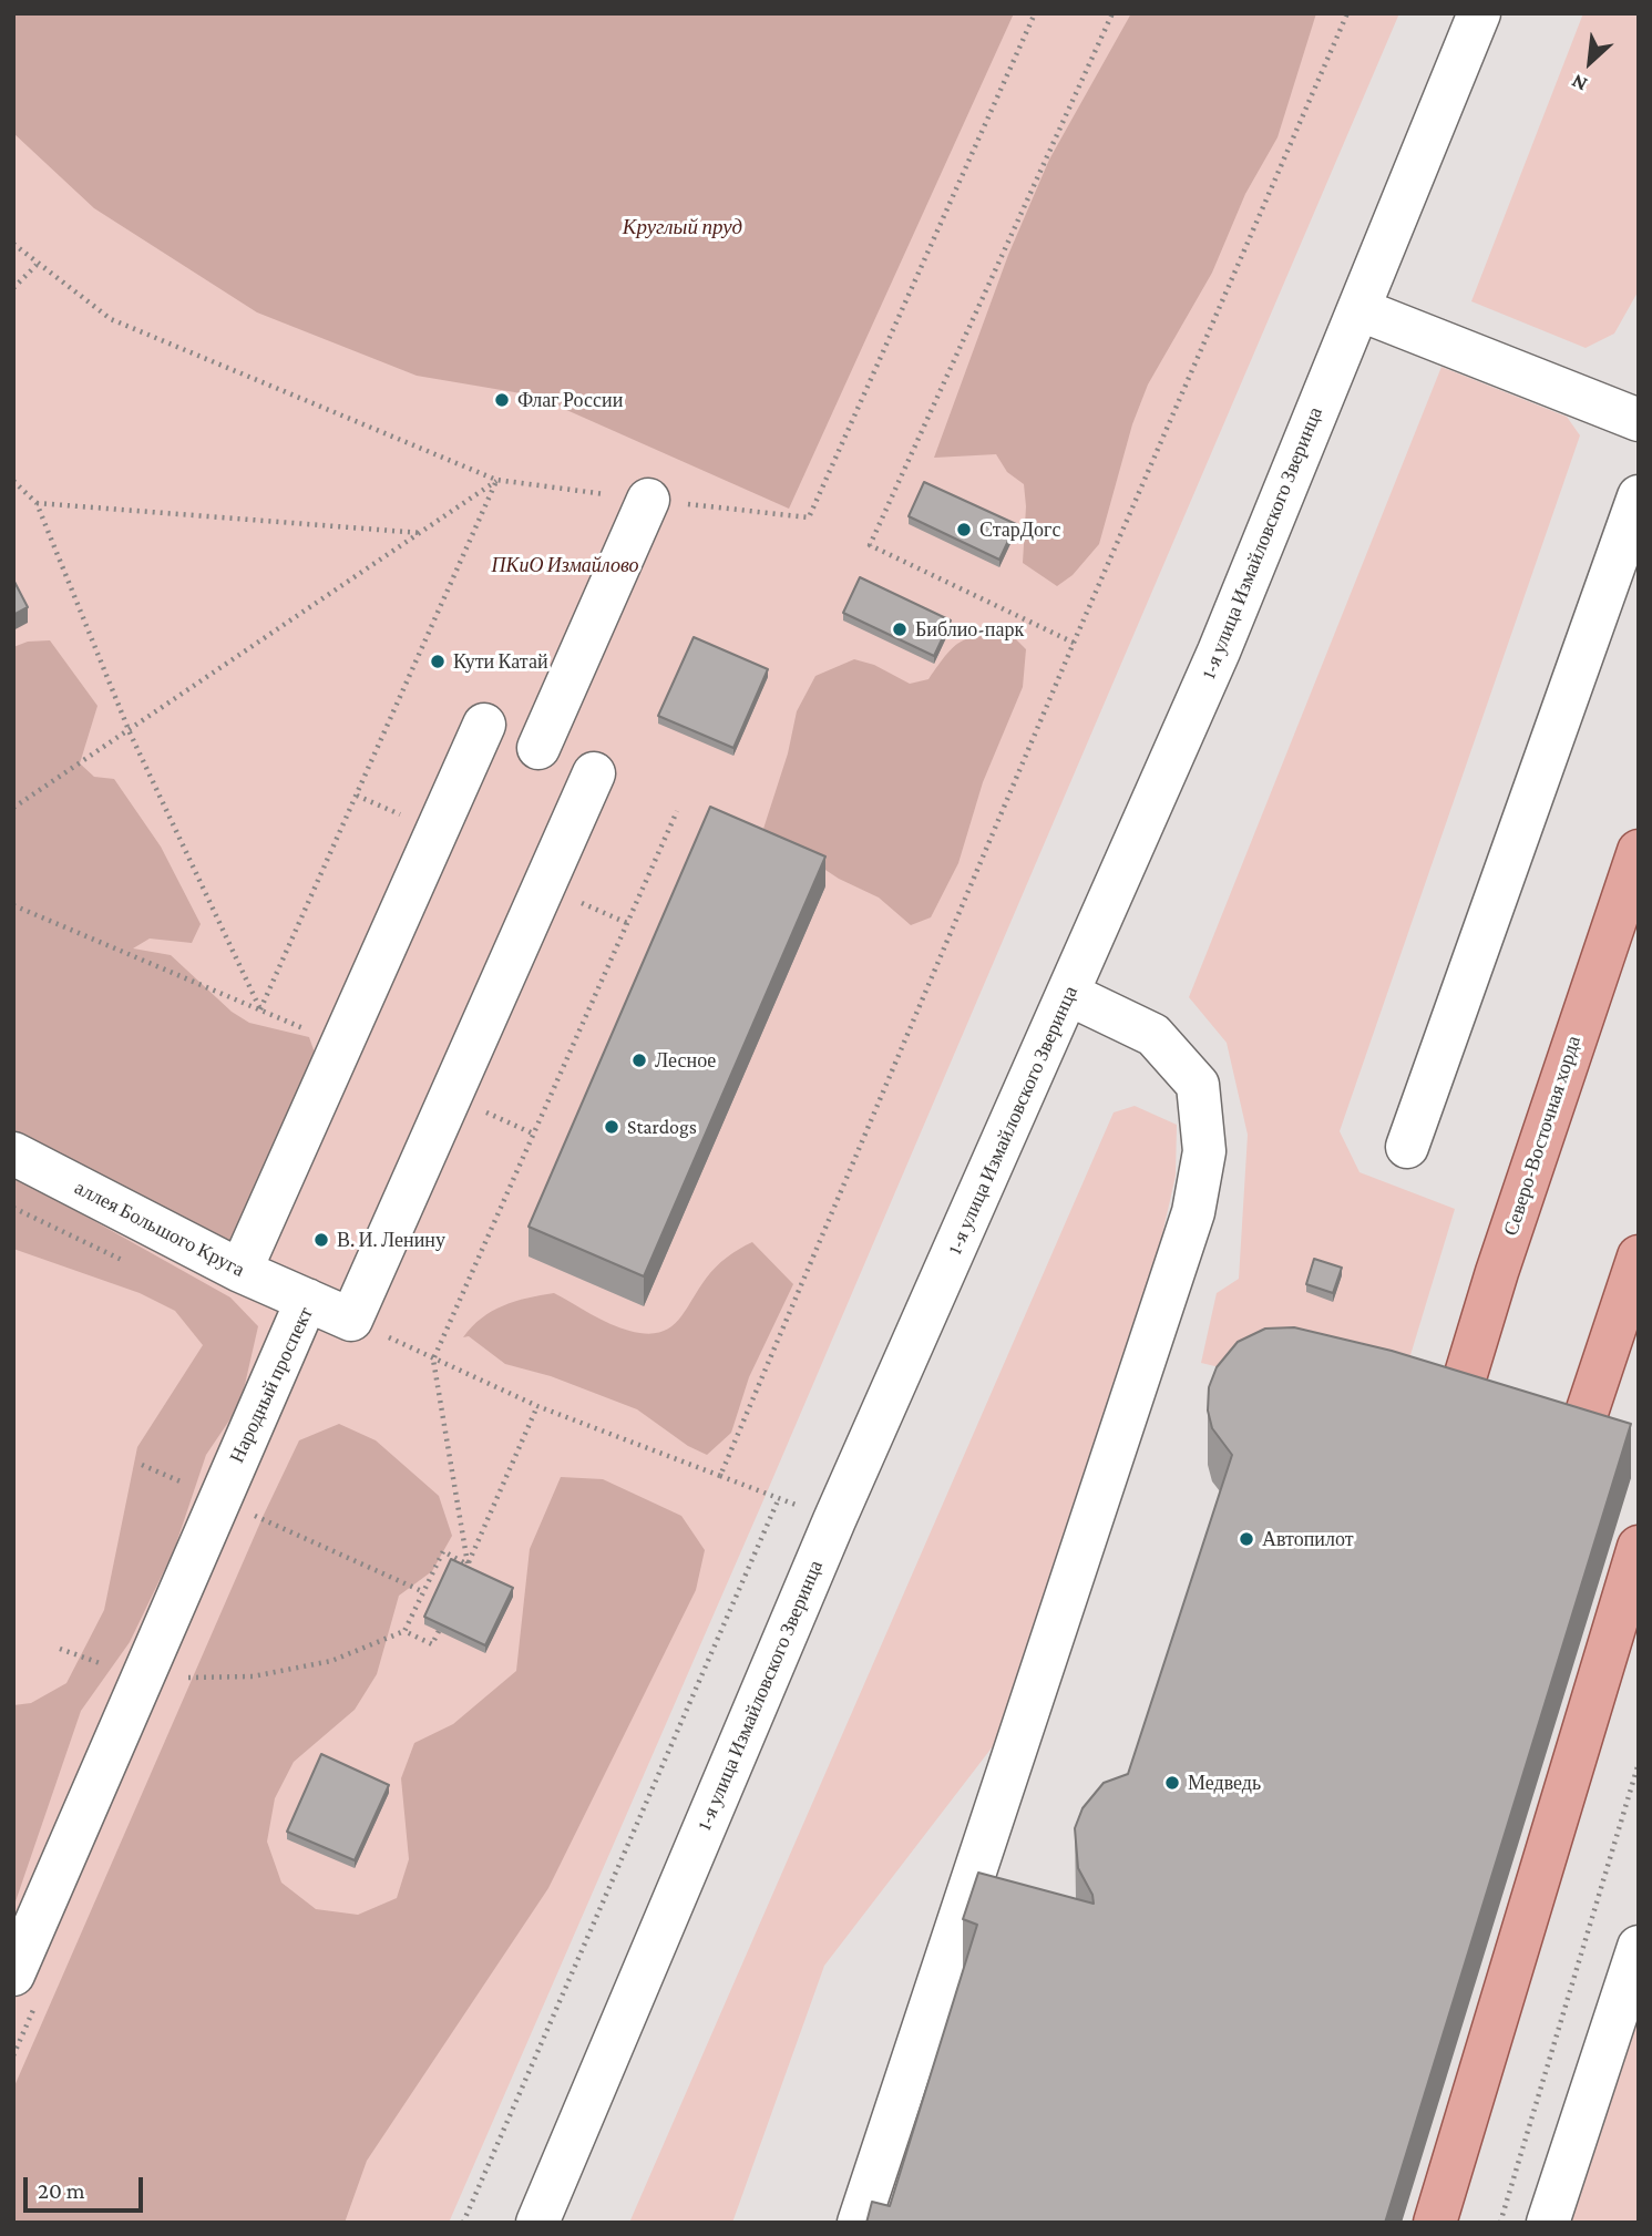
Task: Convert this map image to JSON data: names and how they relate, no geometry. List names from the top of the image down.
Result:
{
  "streets": {
    "main road": ["Северо-Восточная хорда"],
    "street": ["1-я улица Измайловского Зверинца", "аллея Большого Круга", "Народный проспект"]
  },
  "crossings": [
    ["аллея Большого Круга", "Народный проспект"]
  ],
  "water": ["Круглый пруд"],
  "parks": ["ПКиО Измайлово"],
  "places": [
    "Флаг России",
    "СтарДогс",
    "Библио-парк",
    "Кути Катай",
    "Лесное",
    "Stardogs",
    "В. И. Ленину",
    "Автопилот",
    "Медведь"
  ],
  "scale_bar": "20 m",
  "north": "bottom left"
}
